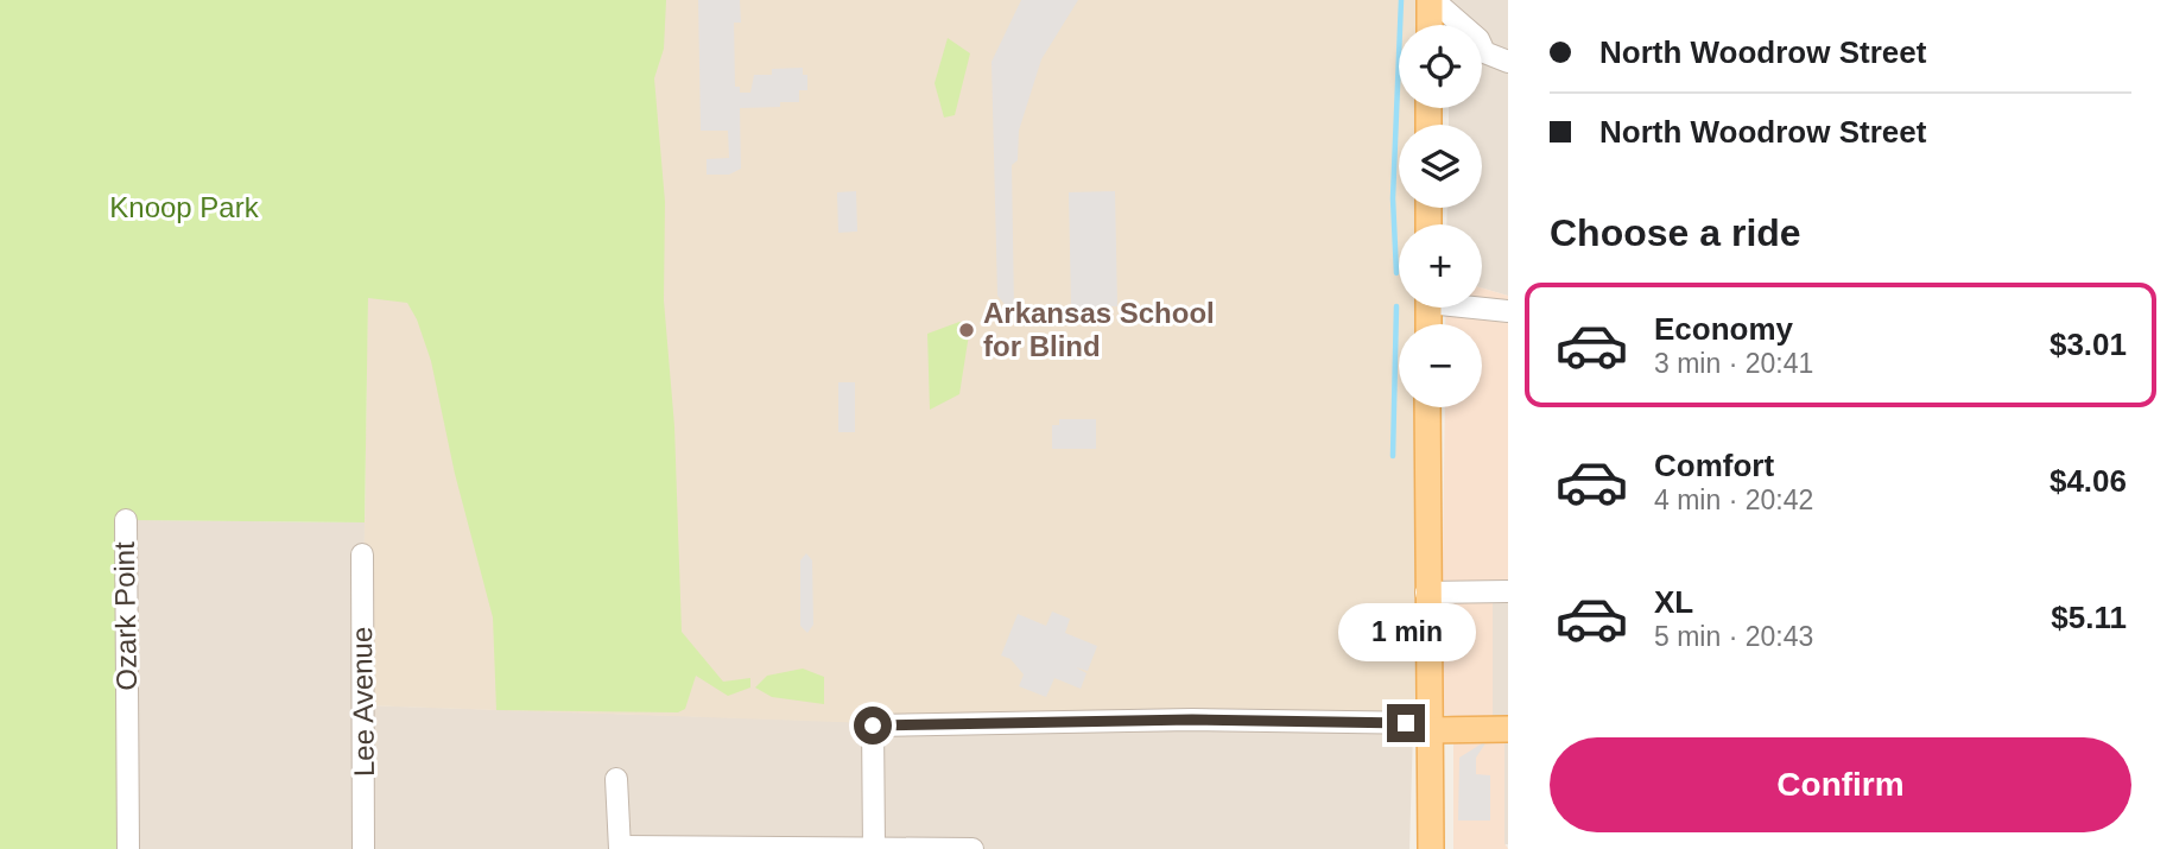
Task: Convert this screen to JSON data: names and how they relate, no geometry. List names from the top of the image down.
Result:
{
  "streets": {
    "street": ["Ozark Point", "Lee Avenue"]
  },
  "parks": ["Knoop Park"],
  "places": ["Arkansas School for Blind"],
  "page": {
    "banner": ["North Woodrow Street", "North Woodrow Street"],
    "map_buttons": ["+", "−"],
    "heading": "Choose a ride",
    "list": [
      {
        "name": "Economy",
        "note": "3 min · 20:41",
        "value": "$3.01"
      },
      {
        "name": "Comfort",
        "note": "4 min · 20:42",
        "value": "$4.06"
      },
      {
        "name": "XL",
        "note": "5 min · 20:43",
        "value": "$5.11"
      }
    ],
    "bubble": "1 min",
    "buttons": "Confirm"
  }
}
